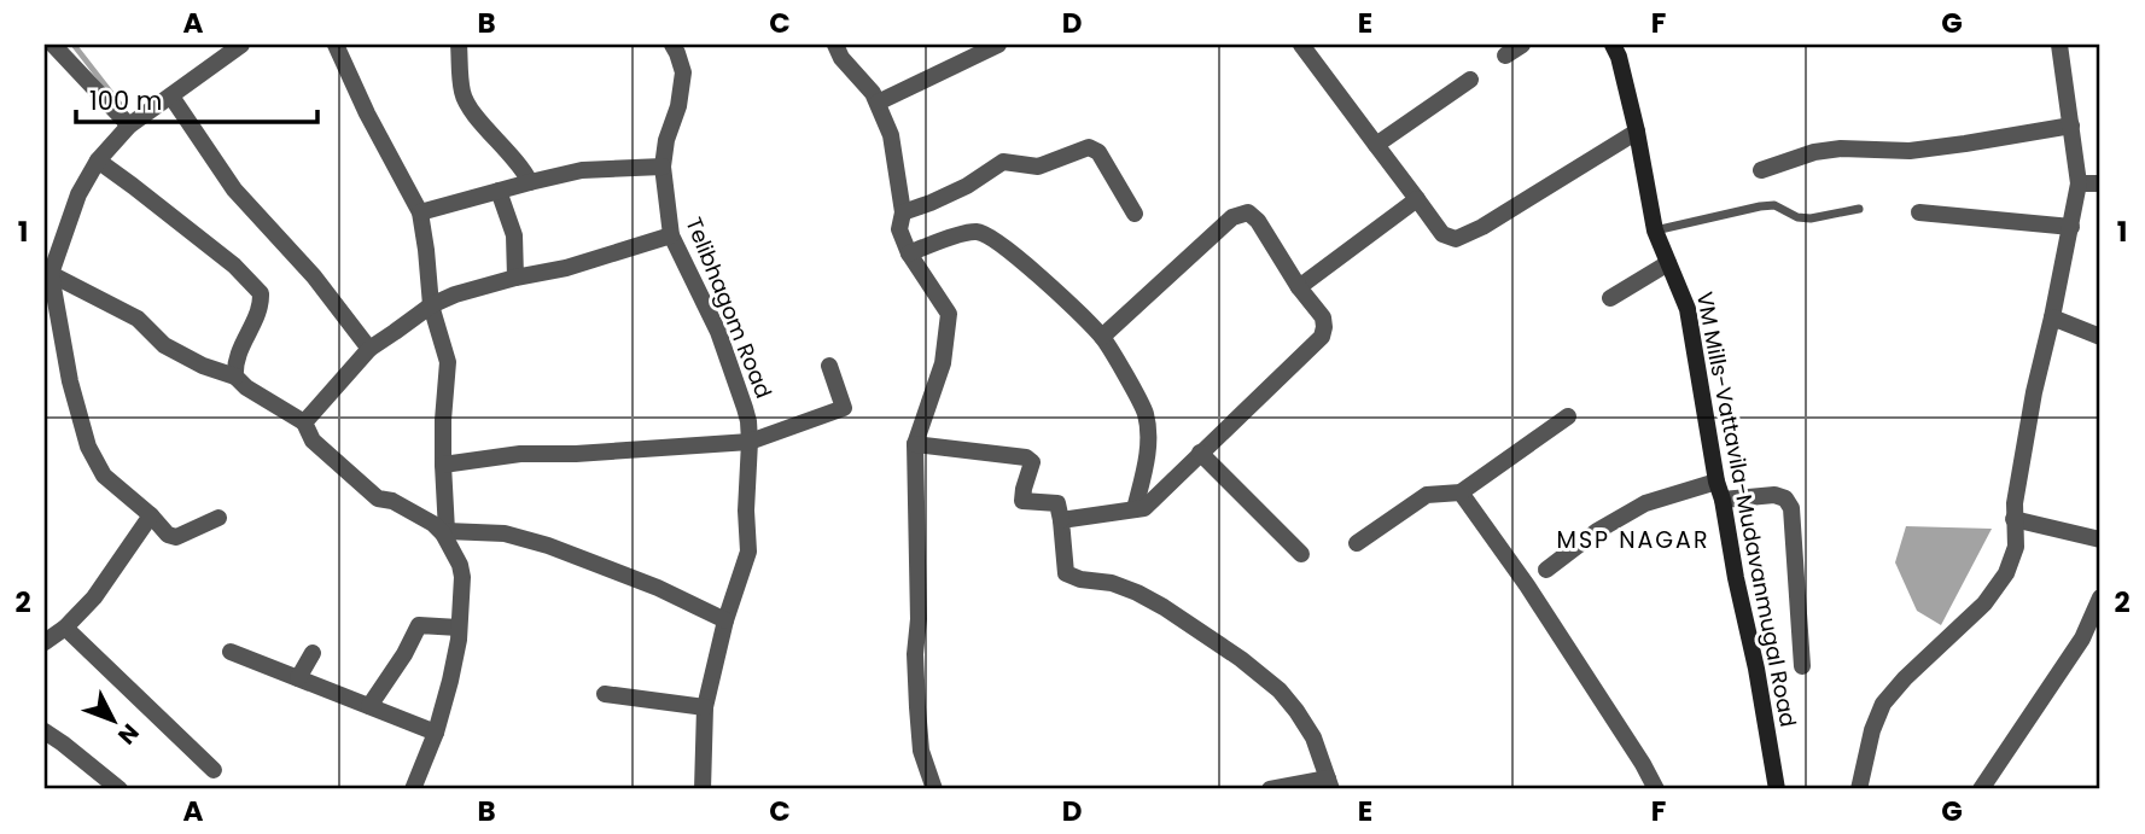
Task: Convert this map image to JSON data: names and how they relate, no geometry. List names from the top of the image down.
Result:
{
  "streets": {
    "street": ["Telibhagom Road", "VM Mills-Vattavila-Mudavanmugal Road"]
  },
  "districts": ["MSP NAGAR"],
  "scale_bar": "100 m",
  "north": "bottom right",
  "grid": {
    "columns": [
      "A",
      "B",
      "C",
      "D",
      "E",
      "F",
      "G"
    ],
    "rows": ["1", "2"]
  }
}
